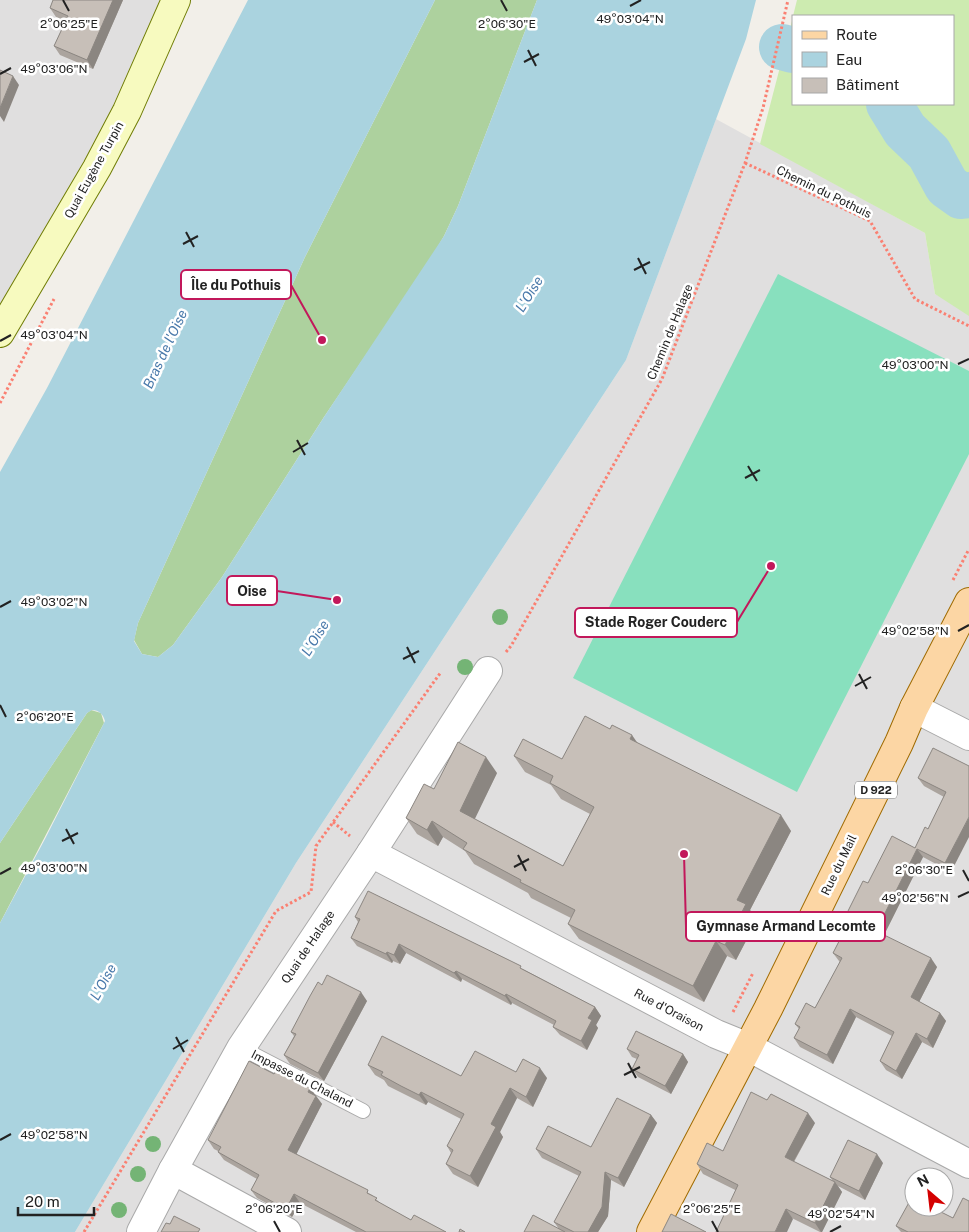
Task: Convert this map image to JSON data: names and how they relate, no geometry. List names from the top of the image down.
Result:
{
  "streets": {
    "main road": ["Quai Eugène Turpin", "D 922", "Rue du Mail"],
    "street": ["Quai de Halage", "Rue d'Oraison"],
    "lane": ["Impasse du Chaland"],
    "path": ["Chemin du Pothuis", "Chemin de Halage"]
  },
  "crossings": [
    ["Chemin du Pothuis", "Chemin de Halage"],
    ["Rue du Mail", "Rue d'Oraison"],
    ["Quai de Halage", "Rue d'Oraison"],
    ["Quai de Halage", "Impasse du Chaland"]
  ],
  "water": ["L'Oise", "Bras de l'Oise"],
  "places": [
    "Île du Pothuis",
    "Stade Roger Couderc",
    "Oise",
    "Gymnase Armand Lecomte"
  ],
  "legend": ["Route", "Eau", "Bâtiment"],
  "scale_bar": "20 m",
  "north": "top left",
  "coordinates": [
    "49°03'04\"N",
    "2°06'25\"E",
    "2°06'30\"E",
    "49°03'06\"N",
    "49°03'00\"N",
    "49°03'02\"N",
    "49°02'58\"N",
    "2°06'20\"E",
    "49°02'56\"N",
    "49°02'54\"N"
  ]
}
